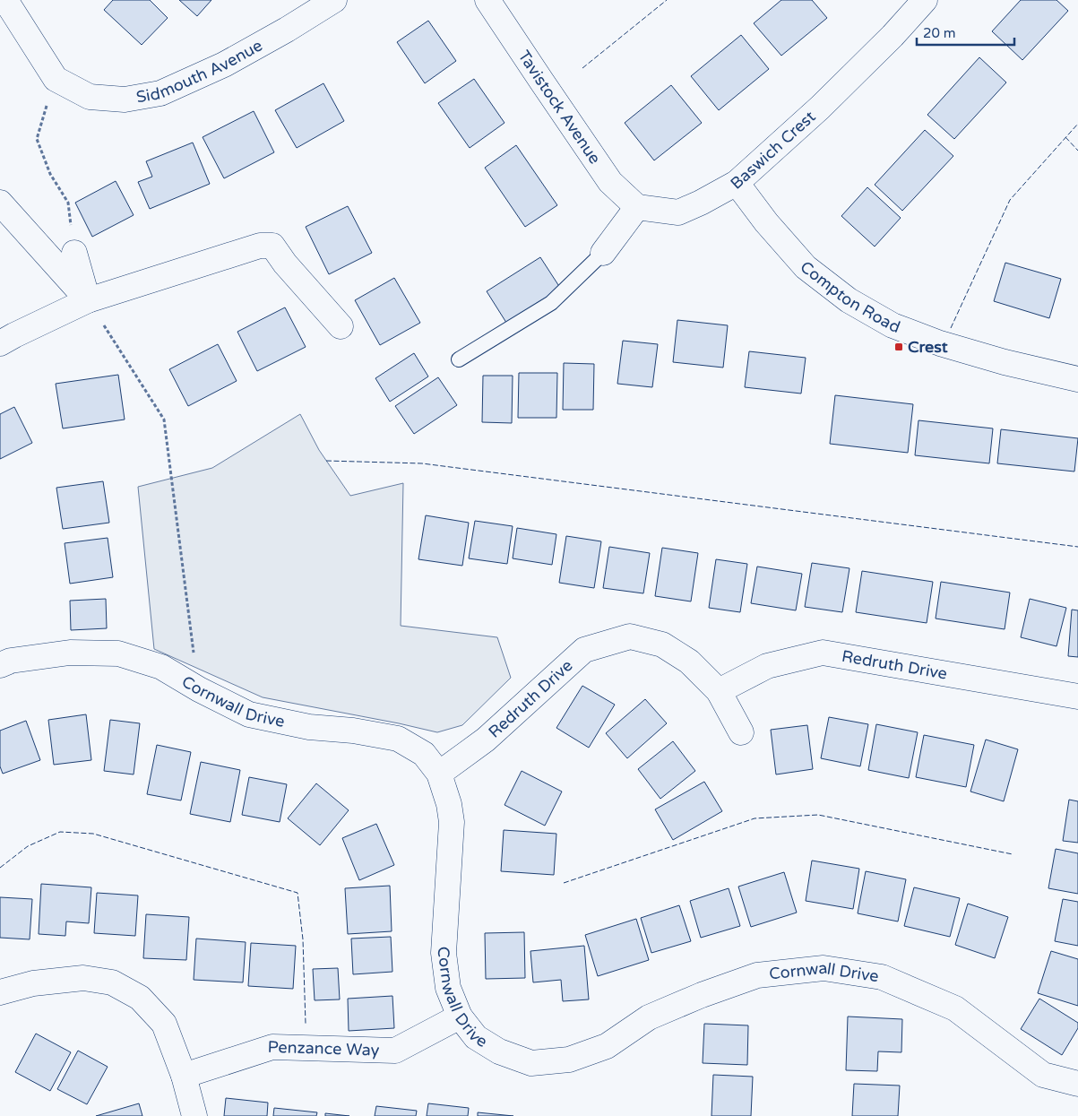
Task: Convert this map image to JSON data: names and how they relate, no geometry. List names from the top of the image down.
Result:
{
  "streets": {
    "street": [
      "Sidmouth Avenue",
      "Tavistock Avenue",
      "Baswich Crest",
      "Compton Road",
      "Redruth Drive",
      "Cornwall Drive",
      "Penzance Way"
    ]
  },
  "crossings": [
    ["Tavistock Avenue", "Baswich Crest"],
    ["Baswich Crest", "Compton Road"],
    ["Redruth Drive", "Cornwall Drive"],
    ["Cornwall Drive", "Penzance Way"]
  ],
  "places": {
    "transit": ["Crest"]
  },
  "scale_bar": "20 m"
}
